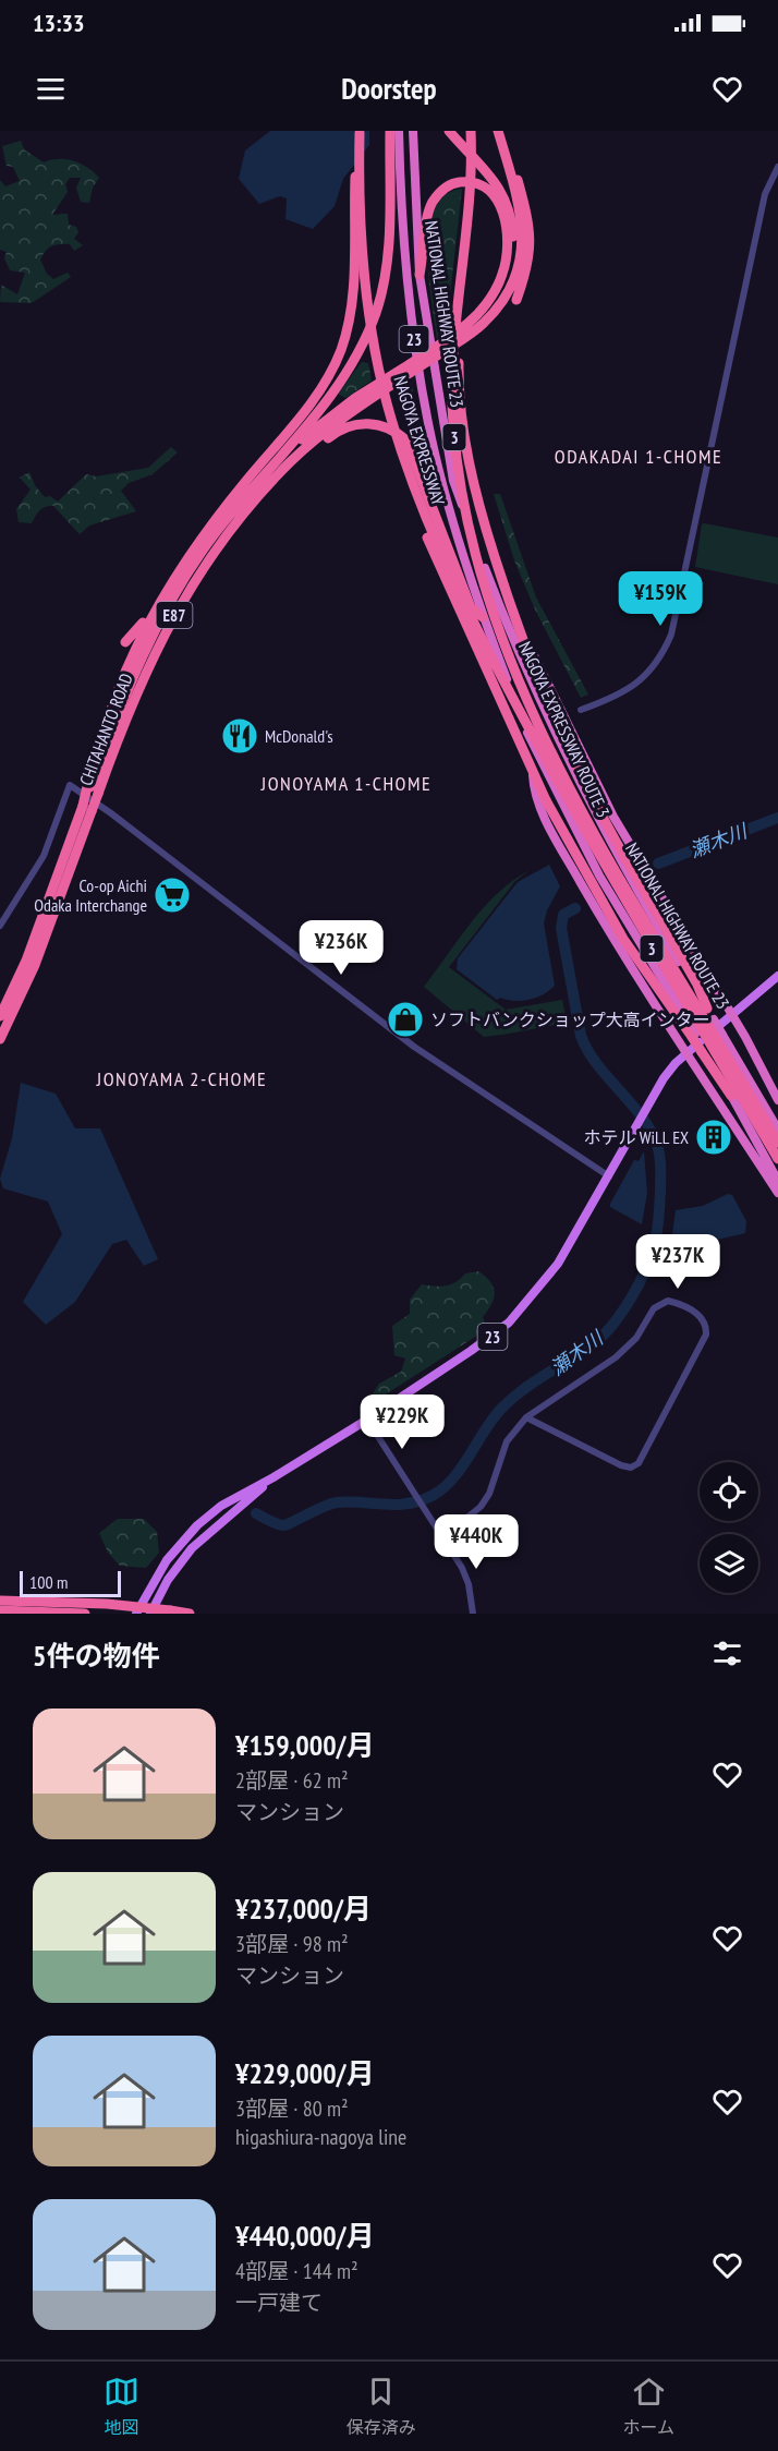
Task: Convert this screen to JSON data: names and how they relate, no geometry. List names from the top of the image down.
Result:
{
  "streets": {
    "highway": [
      "NATIONAL HIGHWAY ROUTE 23",
      "23",
      "3",
      "NAGOYA EXPRESSWAY",
      "E87",
      "CHITAHANTO ROAD",
      "NAGOYA EXPRESSWAY ROUTE 3"
    ]
  },
  "crossings": [
    ["NAGOYA EXPRESSWAY", "NAGOYA EXPRESSWAY ROUTE 3"],
    ["E87", "CHITAHANTO ROAD"]
  ],
  "districts": ["ODAKADAI 1-CHOME", "JONOYAMA 1-CHOME", "JONOYAMA 2-CHOME"],
  "water": ["瀬木川"],
  "places": {
    "restaurant": ["McDonald's"],
    "supermarket": ["Co-op Aichi Odaka Interchange"],
    "shop": ["ソフトバンクショップ大高インター"],
    "building": ["ホテル WiLL EX"]
  },
  "scale_bar": "100 m",
  "page": {
    "status": "13:33",
    "header": "Doorstep",
    "price": [
      "¥159K",
      "¥236K",
      "¥237K",
      "¥229K",
      "¥440K"
    ],
    "scale": "100 m",
    "heading": "5件の物件",
    "list": [
      {
        "name": "¥159,000/月",
        "note": "2部屋 · 62 m² · マンション"
      },
      {
        "name": "¥237,000/月",
        "note": "3部屋 · 98 m² · マンション"
      },
      {
        "name": "¥229,000/月",
        "note": "3部屋 · 80 m² · higashiura-nagoya line"
      },
      {
        "name": "¥440,000/月",
        "note": "4部屋 · 144 m² · 一戸建て"
      }
    ],
    "tabs": ["地図", "保存済み", "ホーム"]
  }
}
